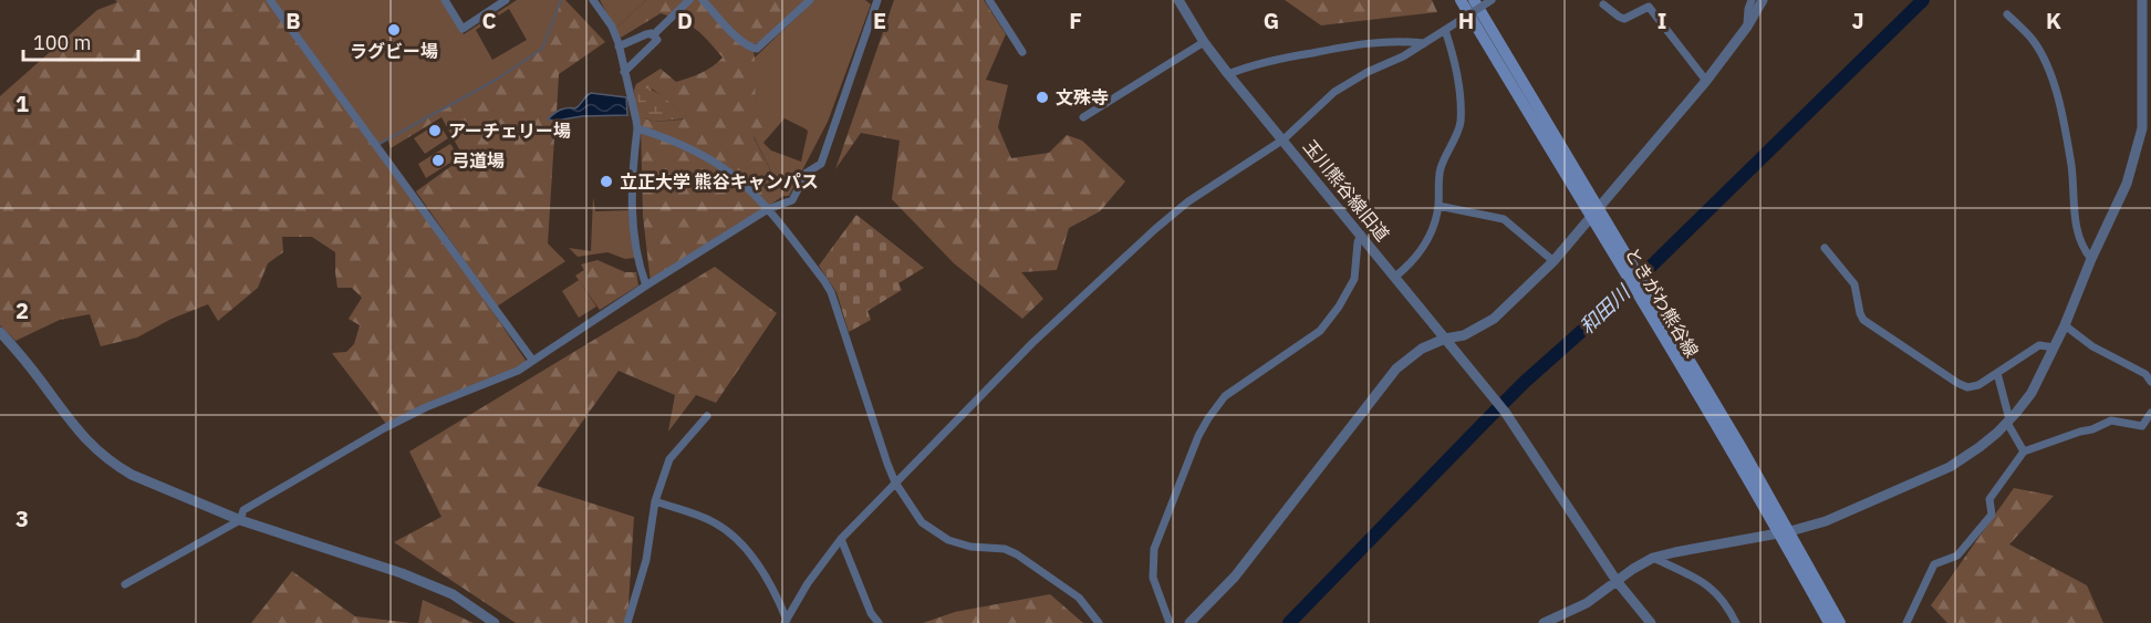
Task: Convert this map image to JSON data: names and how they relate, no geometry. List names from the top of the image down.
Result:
{
  "streets": {
    "main road": ["ときがわ熊谷線"],
    "street": ["玉川熊谷線旧道"]
  },
  "water": ["和田川"],
  "places": [
    "ラグビー場",
    "文殊寺",
    "アーチェリー場",
    "弓道場",
    "立正大学 熊谷キャンパス"
  ],
  "scale_bar": "100 m",
  "grid": {
    "columns": [
      "B",
      "C",
      "D",
      "E",
      "F",
      "G",
      "H",
      "I",
      "J",
      "K"
    ],
    "rows": ["1", "2", "3"]
  }
}
